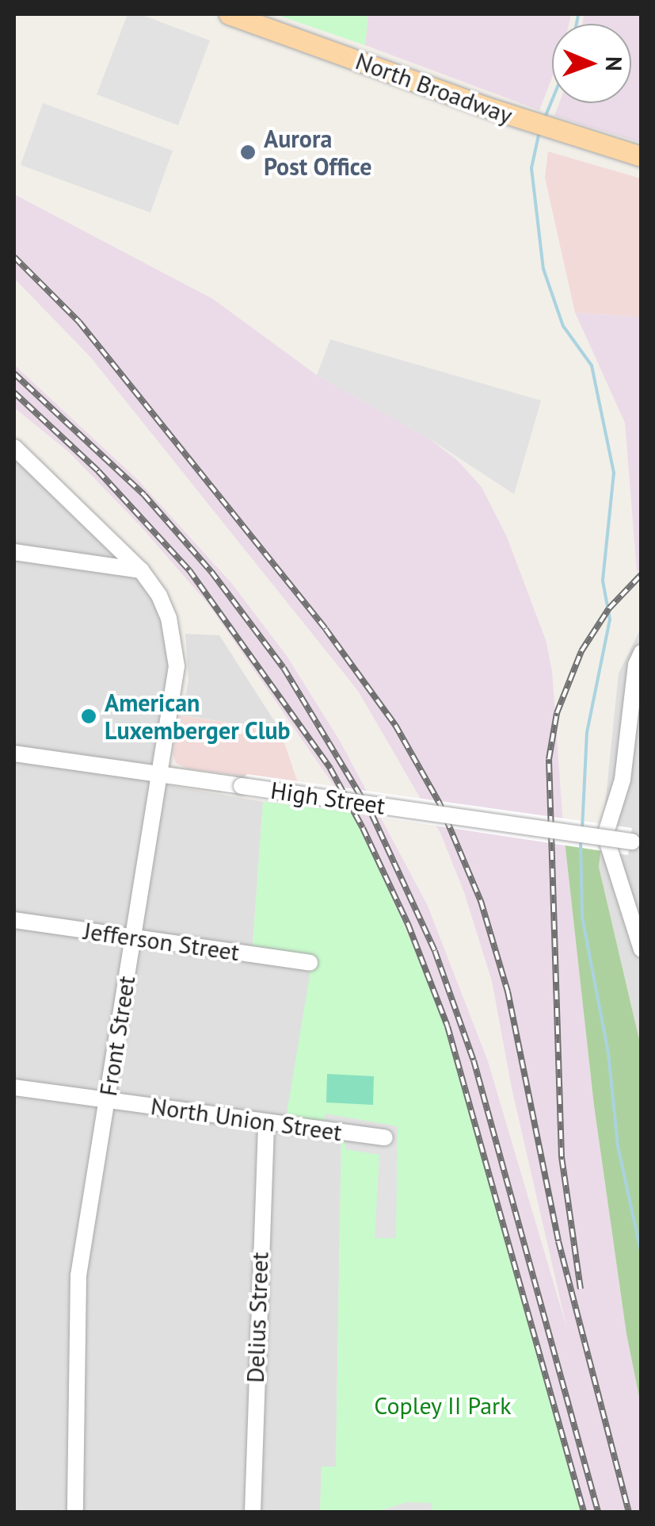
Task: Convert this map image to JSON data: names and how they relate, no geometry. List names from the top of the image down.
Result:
{
  "streets": {
    "main road": ["North Broadway"],
    "street": [
      "High Street",
      "Jefferson Street",
      "Front Street",
      "North Union Street",
      "Delius Street"
    ]
  },
  "crossings": [
    ["High Street", "Front Street"],
    ["Jefferson Street", "Front Street"],
    ["Front Street", "North Union Street"],
    ["North Union Street", "Delius Street"]
  ],
  "parks": ["Copley II Park"],
  "places": ["Aurora Post Office", "American Luxemberger Club"],
  "north": "right"
}
